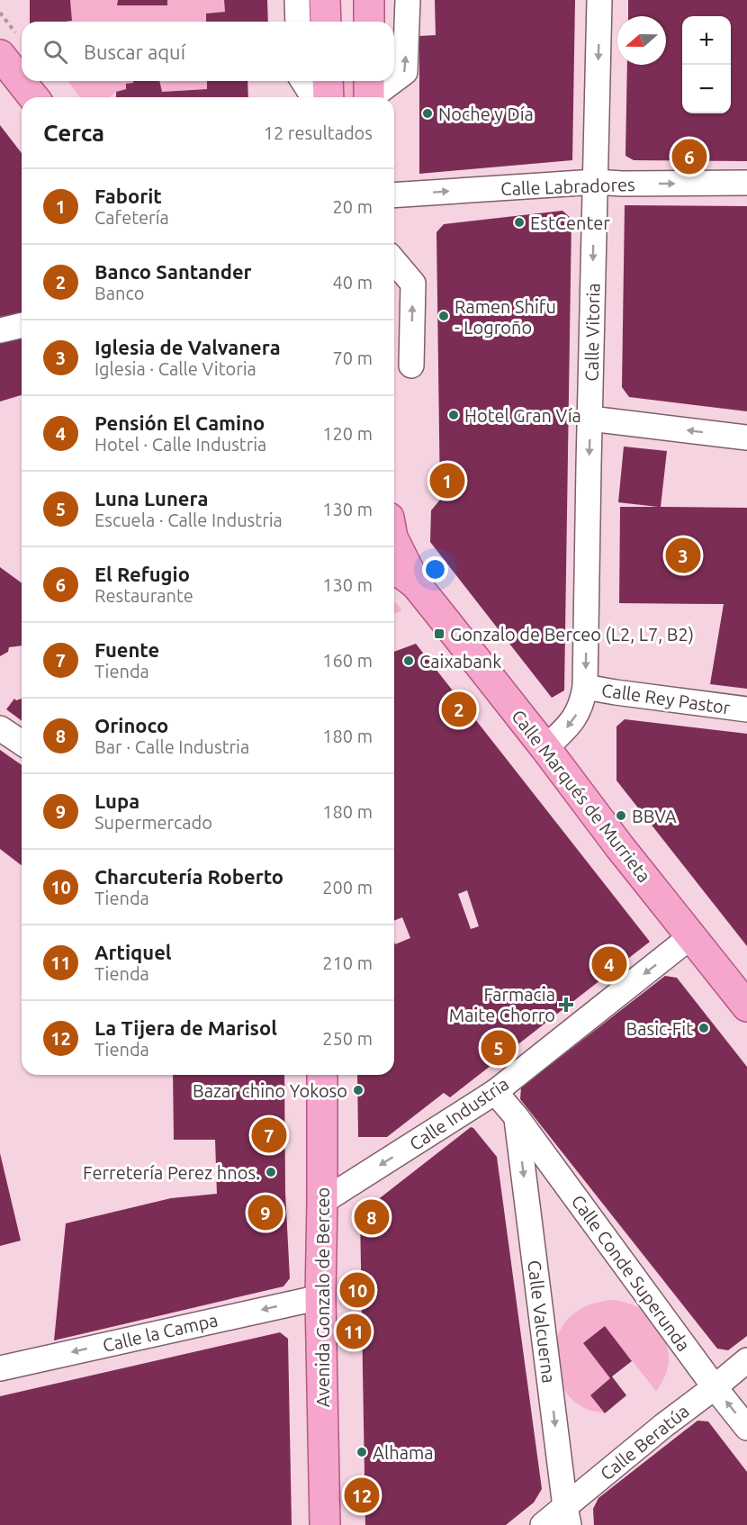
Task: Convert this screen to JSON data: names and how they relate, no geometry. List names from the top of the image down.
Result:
{
  "streets": {
    "main road": ["Calle Marqués de Murrieta", "Avenida Gonzalo de Berceo"],
    "street": [
      "Calle Labradores",
      "Calle Vitoria",
      "Calle Rey Pastor",
      "Calle Industria",
      "Calle Conde Superunda",
      "Calle Valcuerna",
      "Calle la Campa",
      "Calle Beratúa"
    ]
  },
  "crossings": [
    ["Calle Labradores", "Calle Vitoria"],
    ["Calle Vitoria", "Calle Rey Pastor"],
    ["Calle Vitoria", "Calle Marqués de Murrieta"],
    ["Calle Marqués de Murrieta", "Calle Industria"],
    ["Calle Industria", "Calle Conde Superunda"],
    ["Calle Industria", "Avenida Gonzalo de Berceo"],
    ["Calle Conde Superunda", "Calle Valcuerna"],
    ["Calle Conde Superunda", "Calle Beratúa"],
    ["Avenida Gonzalo de Berceo", "Calle la Campa"],
    ["Calle Valcuerna", "Calle Beratúa"]
  ],
  "one_way": [
    "Calle Labradores",
    "Calle Vitoria",
    "Calle Industria",
    "Calle Valcuerna",
    "Calle la Campa"
  ],
  "places": {
    "other": [
      "Noche y Día",
      "EstCenter",
      "Ramen Shifu - Logroño",
      "Hotel Gran Vía",
      "Caixabank",
      "BBVA",
      "Basic-Fit",
      "Bazar chino Yokoso",
      "Ferretería Perez hnos.",
      "Alhama"
    ],
    "transit": ["Gonzalo de Berceo (L2, L7, B2)"],
    "health": ["Farmacia Maite Chorro"]
  },
  "north": "left",
  "page": {
    "map_buttons": ["+", "−"],
    "search": "Buscar aquí",
    "heading": ["Cerca", "12 resultados"],
    "pins": [
      "6",
      "1",
      "3",
      "2",
      "4",
      "5",
      "7",
      "9",
      "8",
      "10",
      "11",
      "12"
    ],
    "list": [
      {
        "mark": "1",
        "name": "Faborit",
        "note": "Cafetería",
        "value": "20 m"
      },
      {
        "mark": "2",
        "name": "Banco Santander",
        "note": "Banco",
        "value": "40 m"
      },
      {
        "mark": "3",
        "name": "Iglesia de Valvanera",
        "note": "Iglesia · Calle Vitoria",
        "value": "70 m"
      },
      {
        "mark": "4",
        "name": "Pensión El Camino",
        "note": "Hotel · Calle Industria",
        "value": "120 m"
      },
      {
        "mark": "5",
        "name": "Luna Lunera",
        "note": "Escuela · Calle Industria",
        "value": "130 m"
      },
      {
        "mark": "6",
        "name": "El Refugio",
        "note": "Restaurante",
        "value": "130 m"
      },
      {
        "mark": "7",
        "name": "Fuente",
        "note": "Tienda",
        "value": "160 m"
      },
      {
        "mark": "8",
        "name": "Orinoco",
        "note": "Bar · Calle Industria",
        "value": "180 m"
      },
      {
        "mark": "9",
        "name": "Lupa",
        "note": "Supermercado",
        "value": "180 m"
      },
      {
        "mark": "10",
        "name": "Charcutería Roberto",
        "note": "Tienda",
        "value": "200 m"
      },
      {
        "mark": "11",
        "name": "Artiquel",
        "note": "Tienda",
        "value": "210 m"
      },
      {
        "mark": "12",
        "name": "La Tijera de Marisol",
        "note": "Tienda",
        "value": "250 m"
      }
    ]
  }
}
